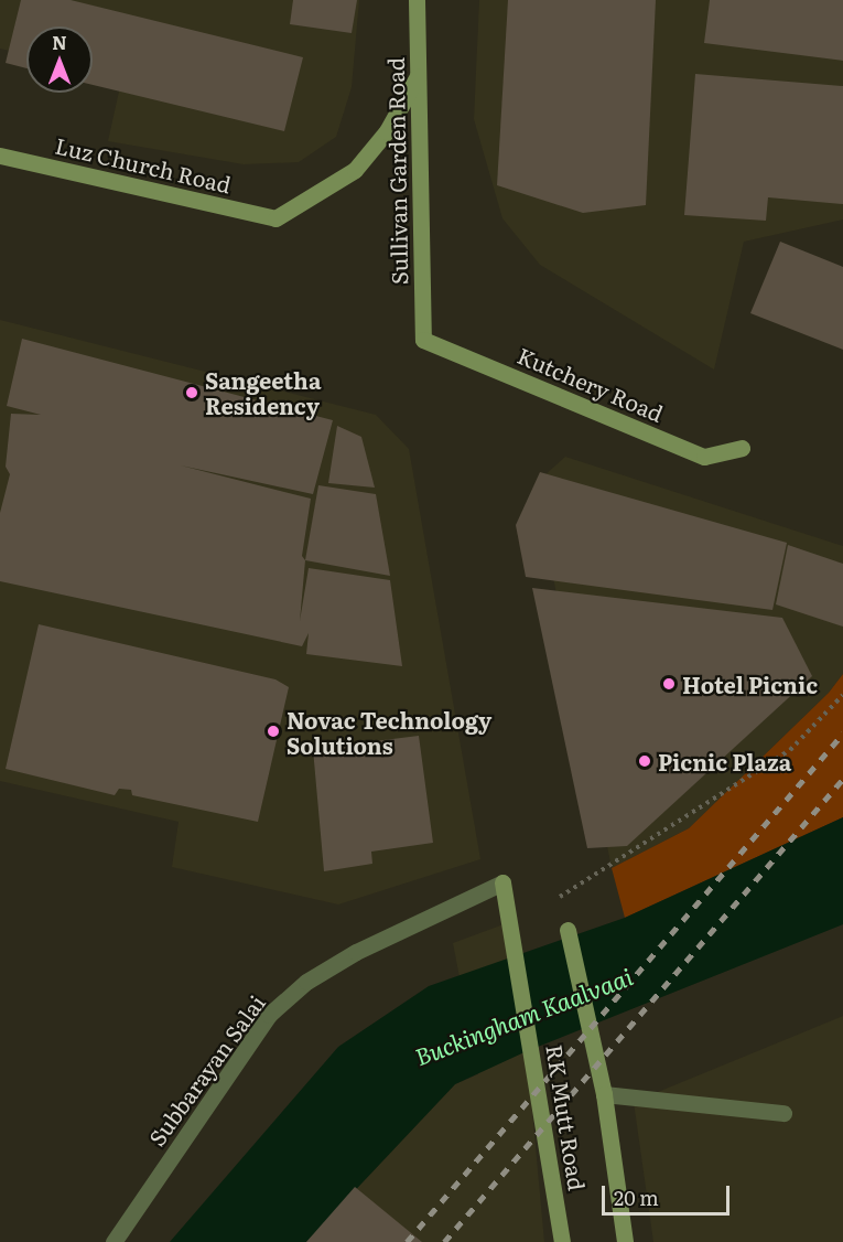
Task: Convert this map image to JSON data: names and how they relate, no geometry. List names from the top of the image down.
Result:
{
  "streets": {
    "main road": [
      "Luz Church Road",
      "Sullivan Garden Road",
      "Kutchery Road",
      "RK Mutt Road"
    ],
    "street": ["Subbarayan Salai"]
  },
  "crossings": [
    ["Luz Church Road", "Sullivan Garden Road"],
    ["Sullivan Garden Road", "Kutchery Road"],
    ["Subbarayan Salai", "RK Mutt Road"]
  ],
  "water": ["Buckingham Kaalvaai"],
  "places": [
    "Sangeetha Residency",
    "Hotel Picnic",
    "Novac Technology Solutions",
    "Picnic Plaza"
  ],
  "scale_bar": "20 m",
  "north": "top"
}
